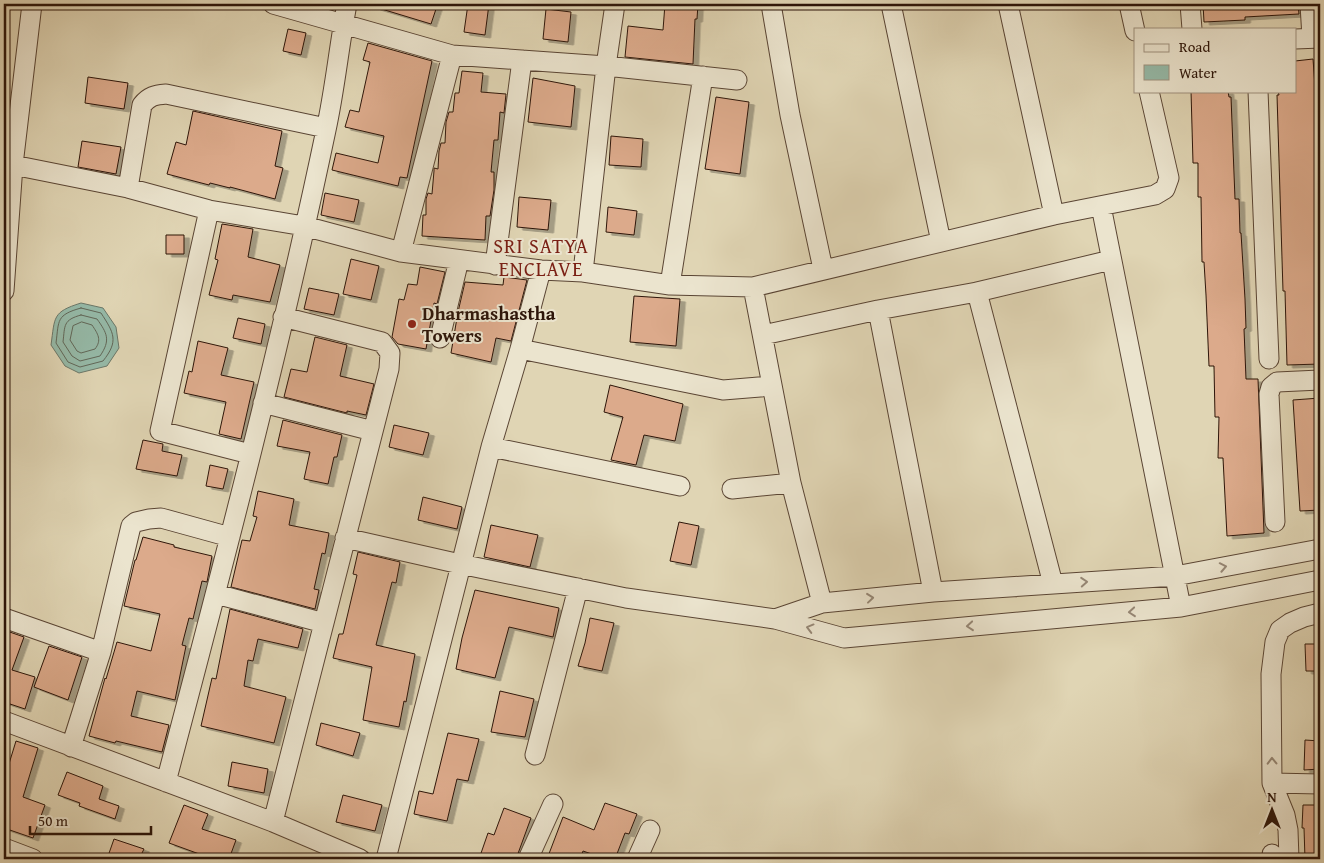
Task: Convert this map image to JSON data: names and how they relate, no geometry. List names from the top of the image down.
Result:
{
  "districts": ["SRI SATYA ENCLAVE"],
  "places": ["Dharmashastha Towers"],
  "legend": ["Road", "Water"],
  "scale_bar": "50 m",
  "north": "top"
}
